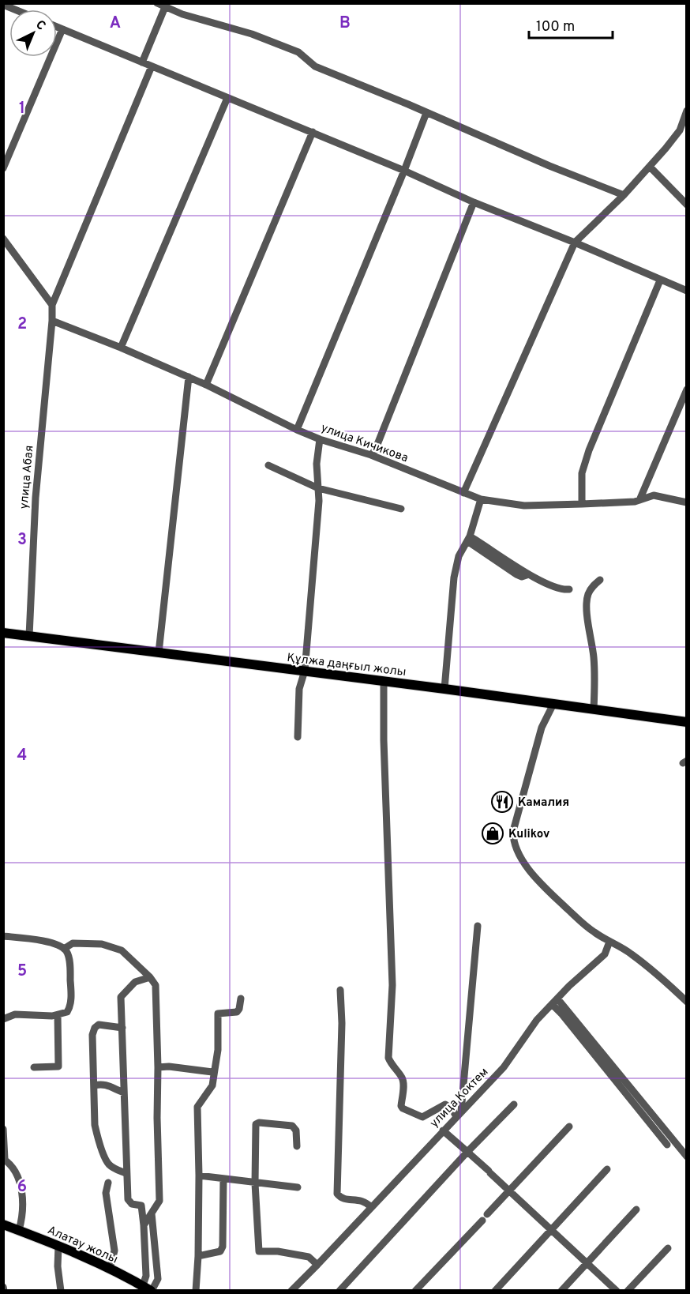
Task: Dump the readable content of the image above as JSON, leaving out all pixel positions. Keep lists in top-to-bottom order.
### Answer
{
  "streets": {
    "main road": ["Құлжа даңғыл жолы", "Алатау жолы"],
    "street": ["улица Кичикова", "улица Абая", "улица Коктем"]
  },
  "crossings": [
    ["улица Кичикова", "улица Абая"],
    ["улица Абая", "Құлжа даңғыл жолы"]
  ],
  "places": {
    "restaurant": ["Камалия"],
    "shop": ["Kulikov"]
  },
  "scale_bar": "100 m",
  "north": "top right",
  "grid": {
    "columns": ["A", "B"],
    "rows": [
      "1",
      "2",
      "3",
      "4",
      "5",
      "6"
    ]
  }
}
